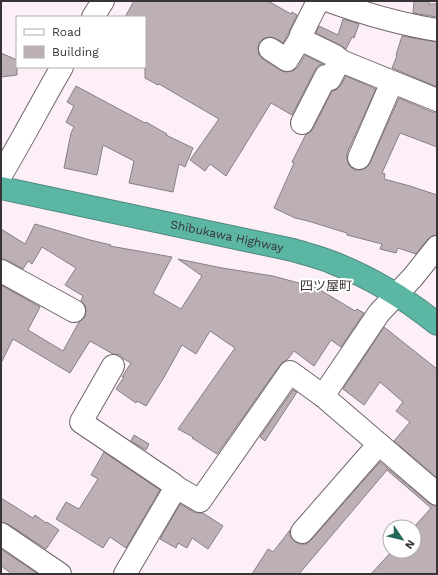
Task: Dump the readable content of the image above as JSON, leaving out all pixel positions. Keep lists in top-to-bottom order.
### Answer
{
  "streets": {
    "highway": ["Shibukawa Highway"]
  },
  "districts": ["四ツ屋町"],
  "legend": ["Road", "Building"],
  "north": "bottom right"
}
